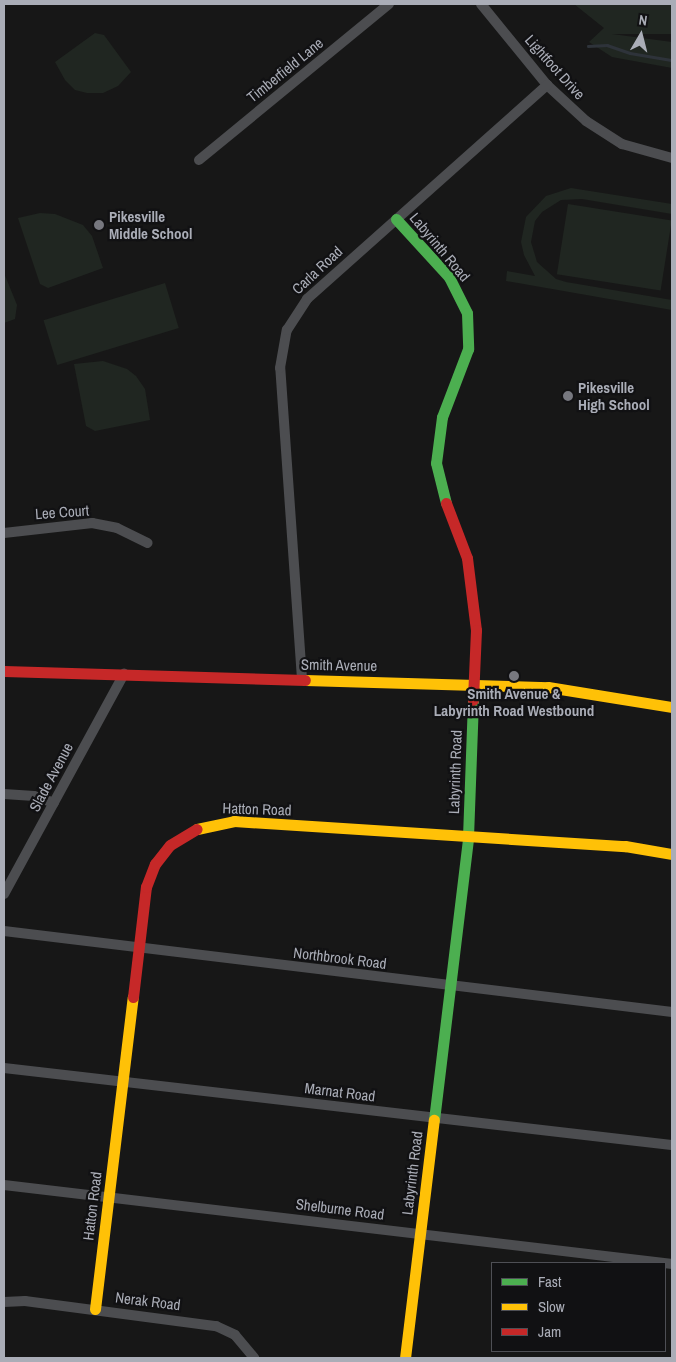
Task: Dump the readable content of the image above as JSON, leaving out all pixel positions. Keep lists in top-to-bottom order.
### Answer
{
  "streets": {
    "street": [
      "Lightfoot Drive",
      "Timberfield Lane",
      "Labyrinth Road",
      "Carla Road",
      "Lee Court",
      "Smith Avenue",
      "Slade Avenue",
      "Hatton Road",
      "Northbrook Road",
      "Marnat Road",
      "Shelburne Road",
      "Nerak Road"
    ]
  },
  "crossings": [
    ["Lightfoot Drive", "Carla Road"],
    ["Labyrinth Road", "Carla Road"],
    ["Labyrinth Road", "Smith Avenue"],
    ["Labyrinth Road", "Hatton Road"],
    ["Labyrinth Road", "Northbrook Road"],
    ["Labyrinth Road", "Marnat Road"],
    ["Labyrinth Road", "Shelburne Road"],
    ["Carla Road", "Smith Avenue"],
    ["Smith Avenue", "Slade Avenue"],
    ["Hatton Road", "Northbrook Road"],
    ["Hatton Road", "Marnat Road"],
    ["Hatton Road", "Shelburne Road"],
    ["Hatton Road", "Nerak Road"]
  ],
  "places": ["Pikesville Middle School", "Pikesville High School", "Smith Avenue & Labyrinth Road Westbound"],
  "legend": ["Fast", "Slow", "Jam"],
  "north": "top"
}
